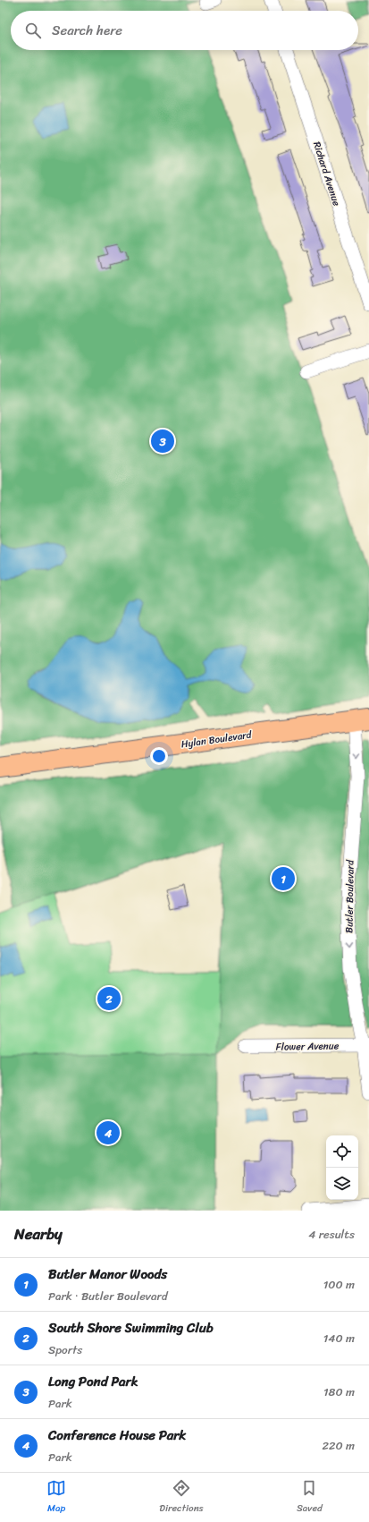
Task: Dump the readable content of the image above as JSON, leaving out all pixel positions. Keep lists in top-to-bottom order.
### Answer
{
  "streets": {
    "main road": ["Hylan Boulevard"],
    "street": ["Richard Avenue", "Butler Boulevard", "Flower Avenue"]
  },
  "crossings": [
    ["Hylan Boulevard", "Butler Boulevard"],
    ["Butler Boulevard", "Flower Avenue"]
  ],
  "one_way": ["Butler Boulevard"],
  "page": {
    "search": "Search here",
    "pins": [
      "3",
      "1",
      "2",
      "4"
    ],
    "heading": ["Nearby", "4 results"],
    "list": [
      {
        "mark": "1",
        "name": "Butler Manor Woods",
        "note": "Park · Butler Boulevard",
        "value": "100 m"
      },
      {
        "mark": "2",
        "name": "South Shore Swimming Club",
        "note": "Sports",
        "value": "140 m"
      },
      {
        "mark": "3",
        "name": "Long Pond Park",
        "note": "Park",
        "value": "180 m"
      },
      {
        "mark": "4",
        "name": "Conference House Park",
        "note": "Park",
        "value": "220 m"
      }
    ],
    "nav": ["Map", "Directions", "Saved"]
  }
}
